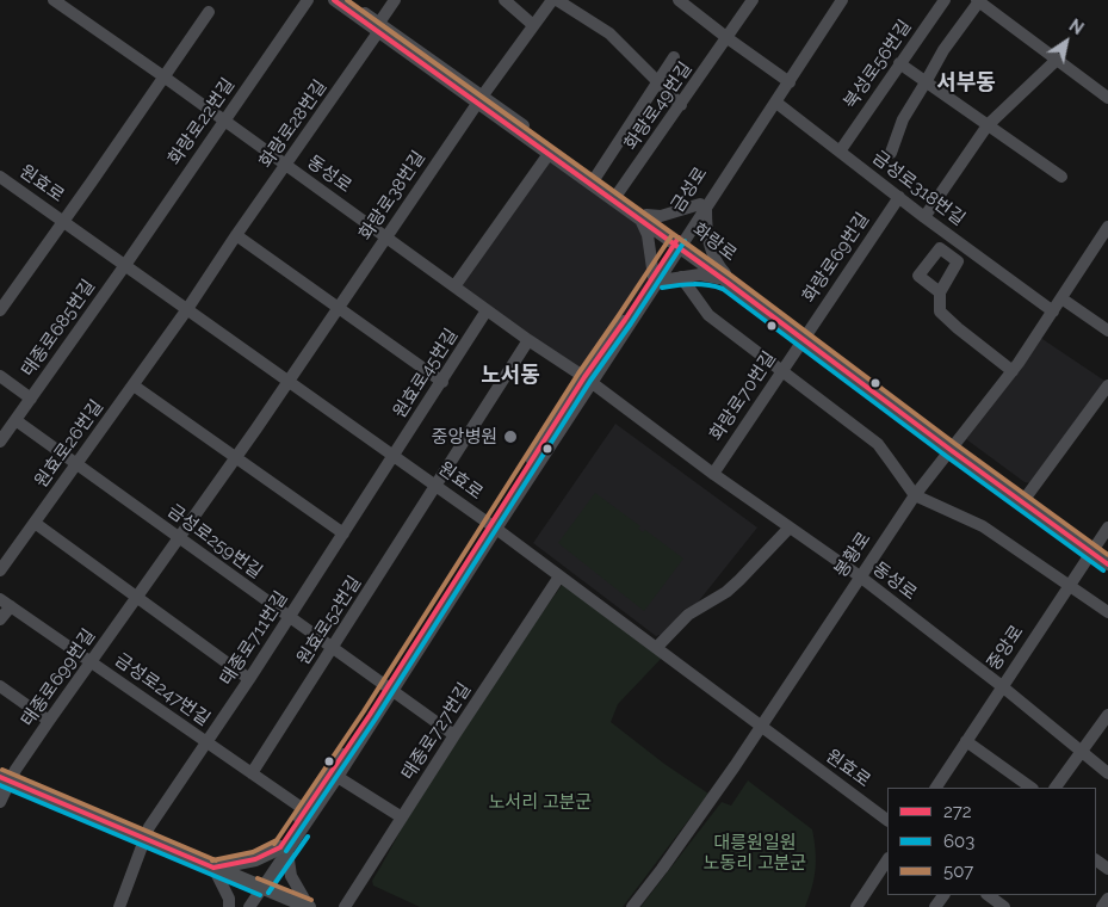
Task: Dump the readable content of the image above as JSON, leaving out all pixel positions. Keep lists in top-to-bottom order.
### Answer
{
  "streets": {
    "street": [
      "북성로56번길",
      "화랑로49번길",
      "화랑로22번길",
      "화랑로28번길",
      "동성로",
      "원효로",
      "금성로318번길",
      "금성로",
      "화랑로38번길",
      "화랑로",
      "화랑로69번길",
      "태종로685번길",
      "원효로45번길",
      "화랑로70번길",
      "원효로26번길",
      "금성로259번길",
      "봉황로",
      "원효로52번길",
      "태종로711번길",
      "중앙로",
      "태종로699번길",
      "금성로247번길",
      "태종로727번길"
    ]
  },
  "crossings": [
    ["북성로56번길", "금성로318번길"],
    ["화랑로49번길", "화랑로"],
    ["화랑로22번길", "동성로"],
    ["화랑로22번길", "원효로"],
    ["화랑로22번길", "태종로685번길"],
    ["화랑로28번길", "동성로"],
    ["화랑로28번길", "원효로"],
    ["화랑로28번길", "화랑로"],
    ["화랑로28번길", "원효로26번길"],
    ["동성로", "금성로"],
    ["동성로", "화랑로38번길"],
    ["동성로", "원효로45번길"],
    ["동성로", "화랑로70번길"],
    ["동성로", "봉황로"],
    ["동성로", "원효로52번길"],
    ["동성로", "중앙로"],
    ["원효로", "금성로"],
    ["원효로", "화랑로38번길"],
    ["원효로", "태종로685번길"],
    ["원효로", "원효로45번길"],
    ["원효로", "원효로26번길"],
    ["원효로", "봉황로"],
    ["원효로", "원효로52번길"],
    ["원효로", "태종로711번길"],
    ["원효로", "태종로699번길"],
    ["원효로", "태종로727번길"],
    ["금성로318번길", "금성로"],
    ["금성로318번길", "화랑로69번길"],
    ["금성로318번길", "봉황로"],
    ["금성로", "화랑로"],
    ["금성로", "금성로259번길"],
    ["금성로", "금성로247번길"],
    ["화랑로38번길", "화랑로"],
    ["화랑로38번길", "태종로699번길"],
    ["화랑로", "화랑로69번길"],
    ["화랑로", "화랑로70번길"],
    ["화랑로", "봉황로"],
    ["화랑로", "중앙로"],
    ["화랑로69번길", "화랑로70번길"],
    ["태종로685번길", "금성로259번길"],
    ["원효로45번길", "태종로711번길"],
    ["원효로26번길", "금성로259번길"],
    ["금성로259번길", "원효로52번길"],
    ["금성로259번길", "태종로711번길"],
    ["금성로259번길", "태종로699번길"],
    ["원효로52번길", "금성로247번길"],
    ["태종로711번길", "금성로247번길"],
    ["태종로699번길", "금성로247번길"]
  ],
  "districts": ["서부동", "노서동"],
  "parks": ["노서리 고분군", "대릉원일원 노동리 고분군"],
  "places": ["중앙병원"],
  "lines": ["transit line 272", "transit line 507", "transit line 603"],
  "legend": ["272", "603", "507"],
  "north": "top right"
}
